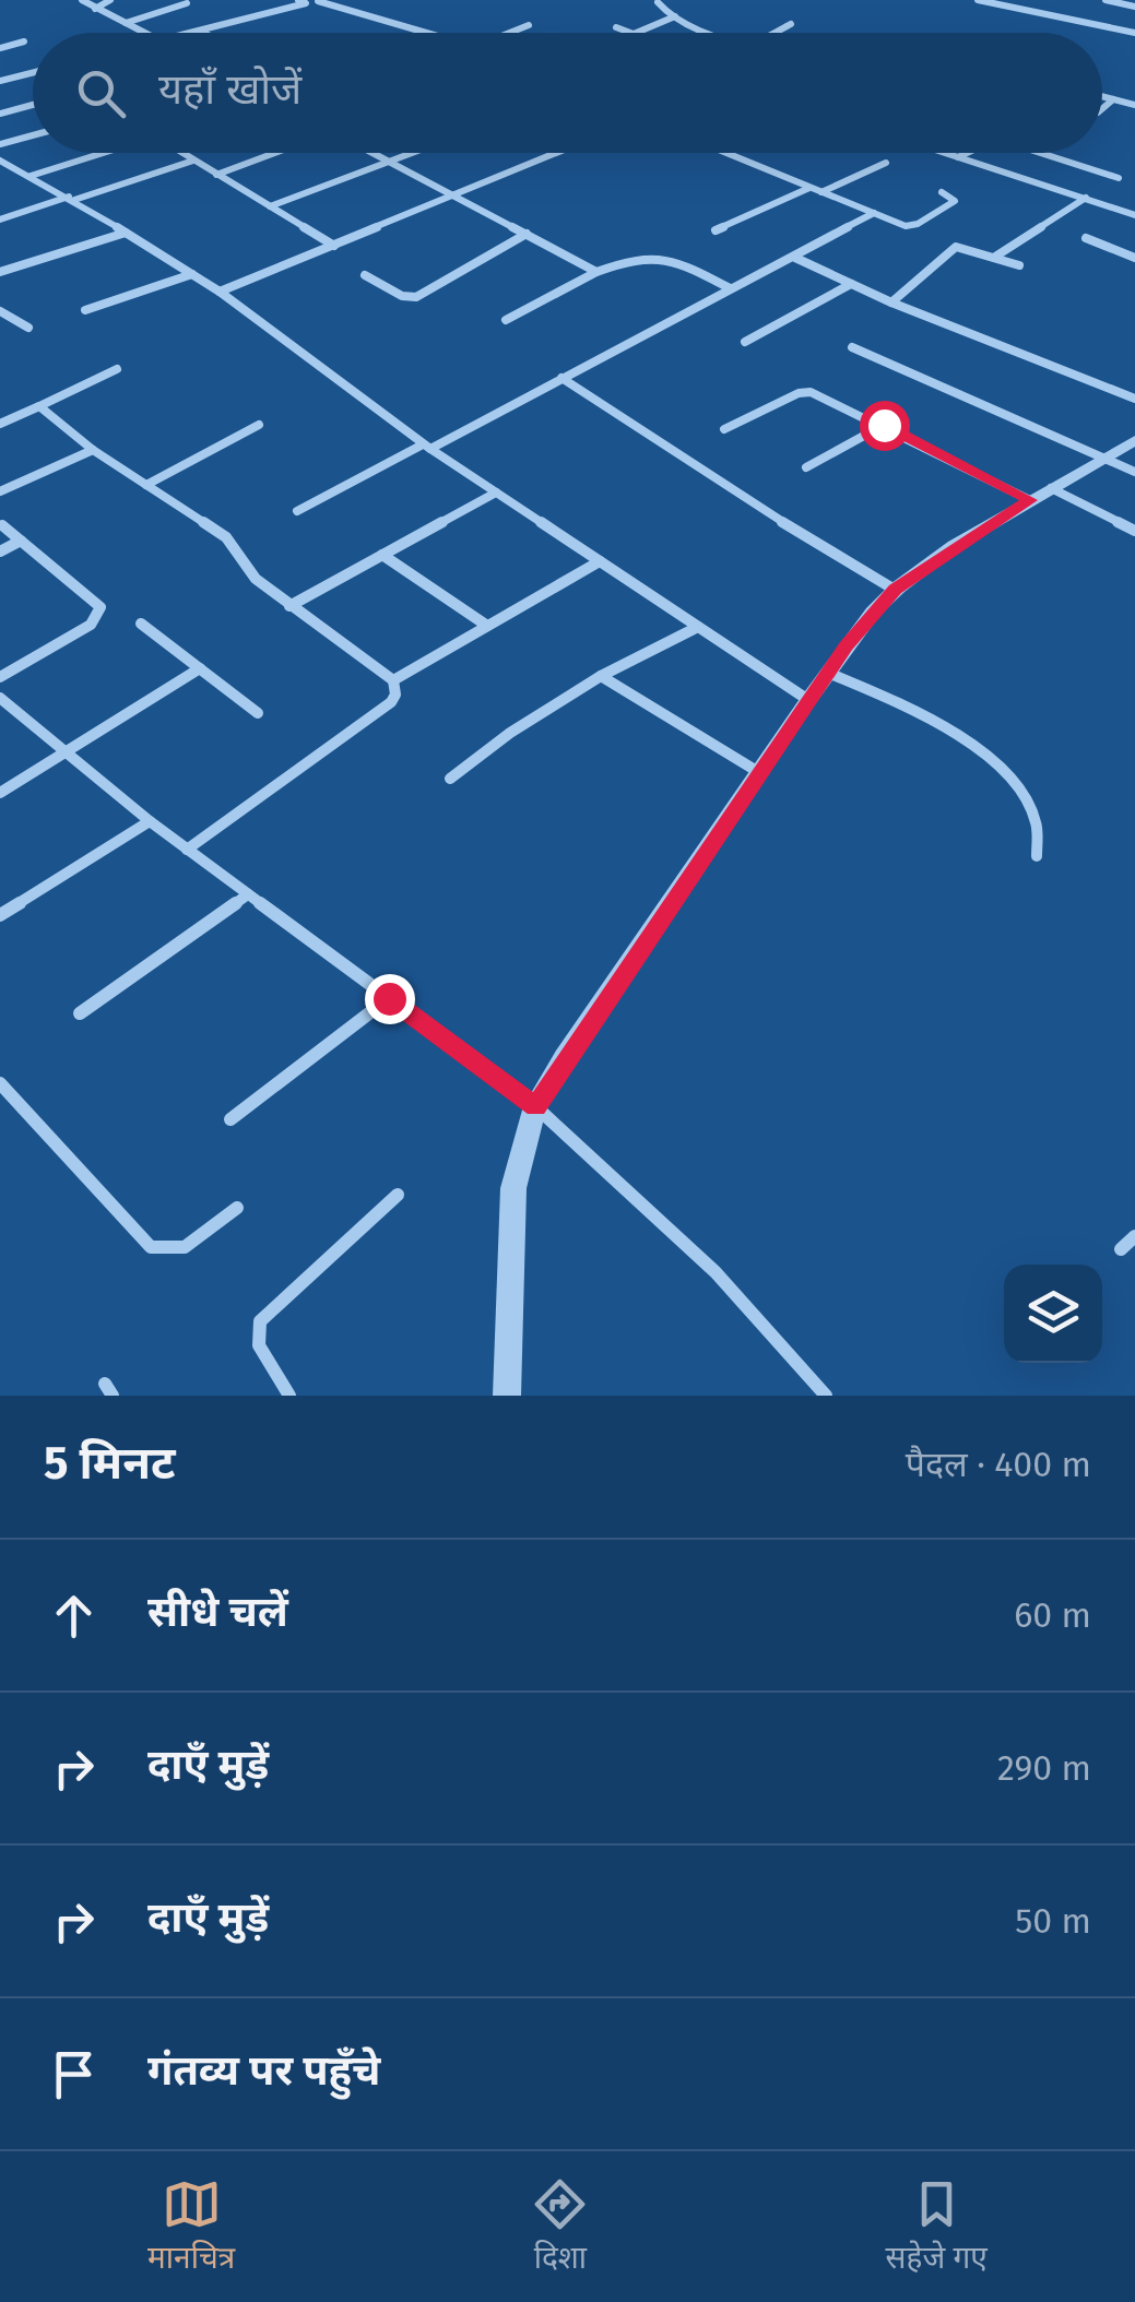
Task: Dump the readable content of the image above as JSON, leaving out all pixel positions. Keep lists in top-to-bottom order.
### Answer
{
  "page": {
    "search": "यहाँ खोजें",
    "heading": ["5 मिनट", "पैदल · 400 m"],
    "list": [
      ["सीधे चलें", "60 m"],
      ["दाएँ मुड़ें", "290 m"],
      ["दाएँ मुड़ें", "50 m"],
      "गंतव्य पर पहुँचे"
    ],
    "nav": ["मानचित्र", "दिशा", "सहेजे गए"]
  }
}
